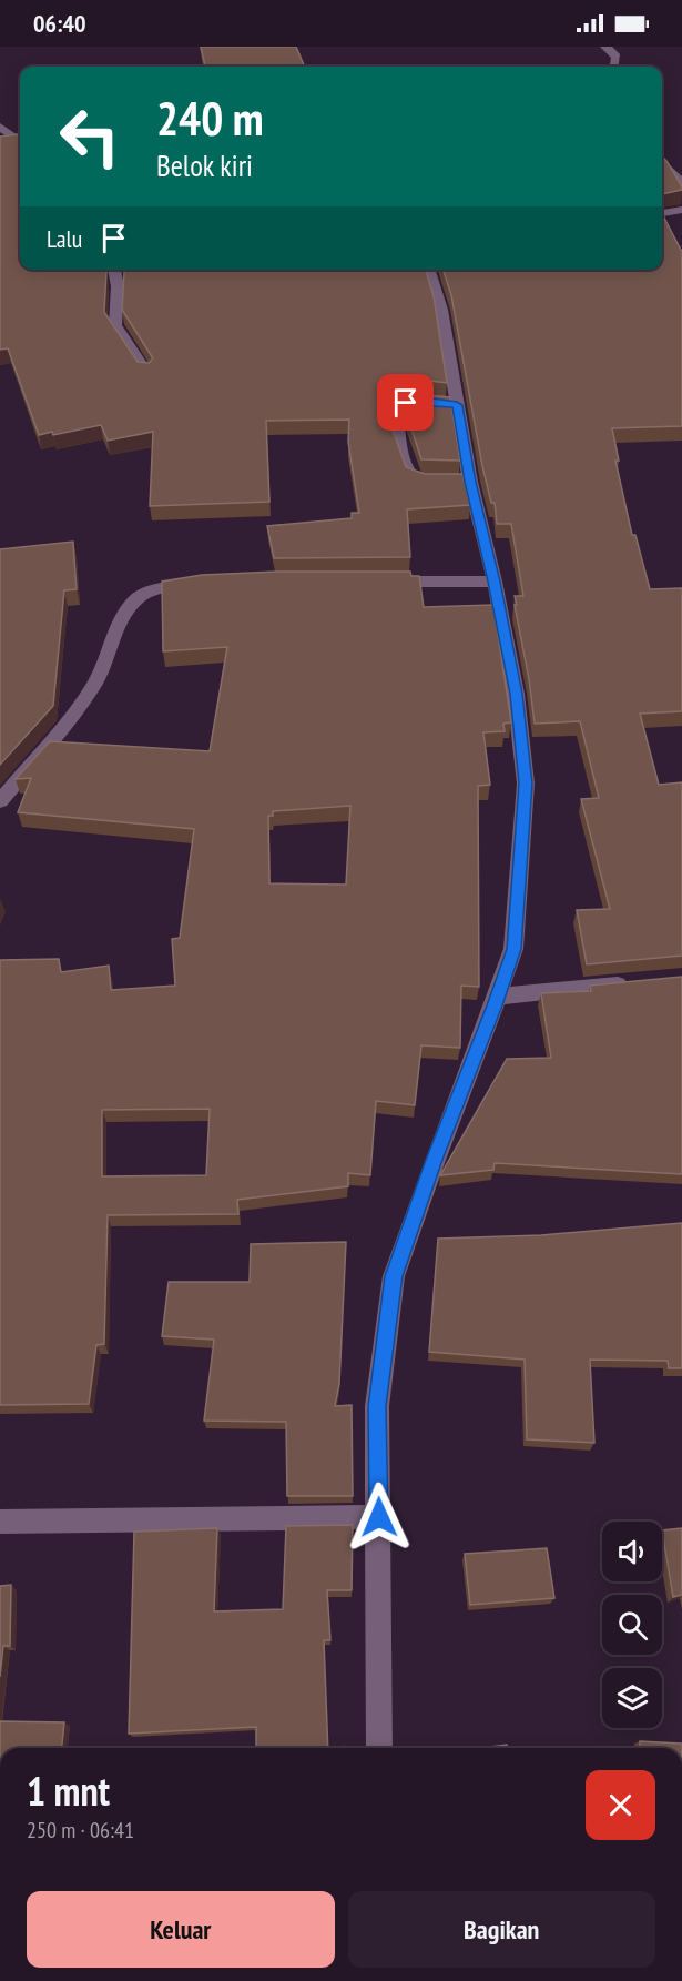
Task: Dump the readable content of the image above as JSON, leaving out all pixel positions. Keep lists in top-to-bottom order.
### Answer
{
  "page": {
    "status": "06:40",
    "turn": ["240 m", "Belok kiri"],
    "then": "Lalu",
    "heading": ["1 mnt", "250 m · 06:41"],
    "buttons": ["Keluar", "Bagikan"]
  }
}
